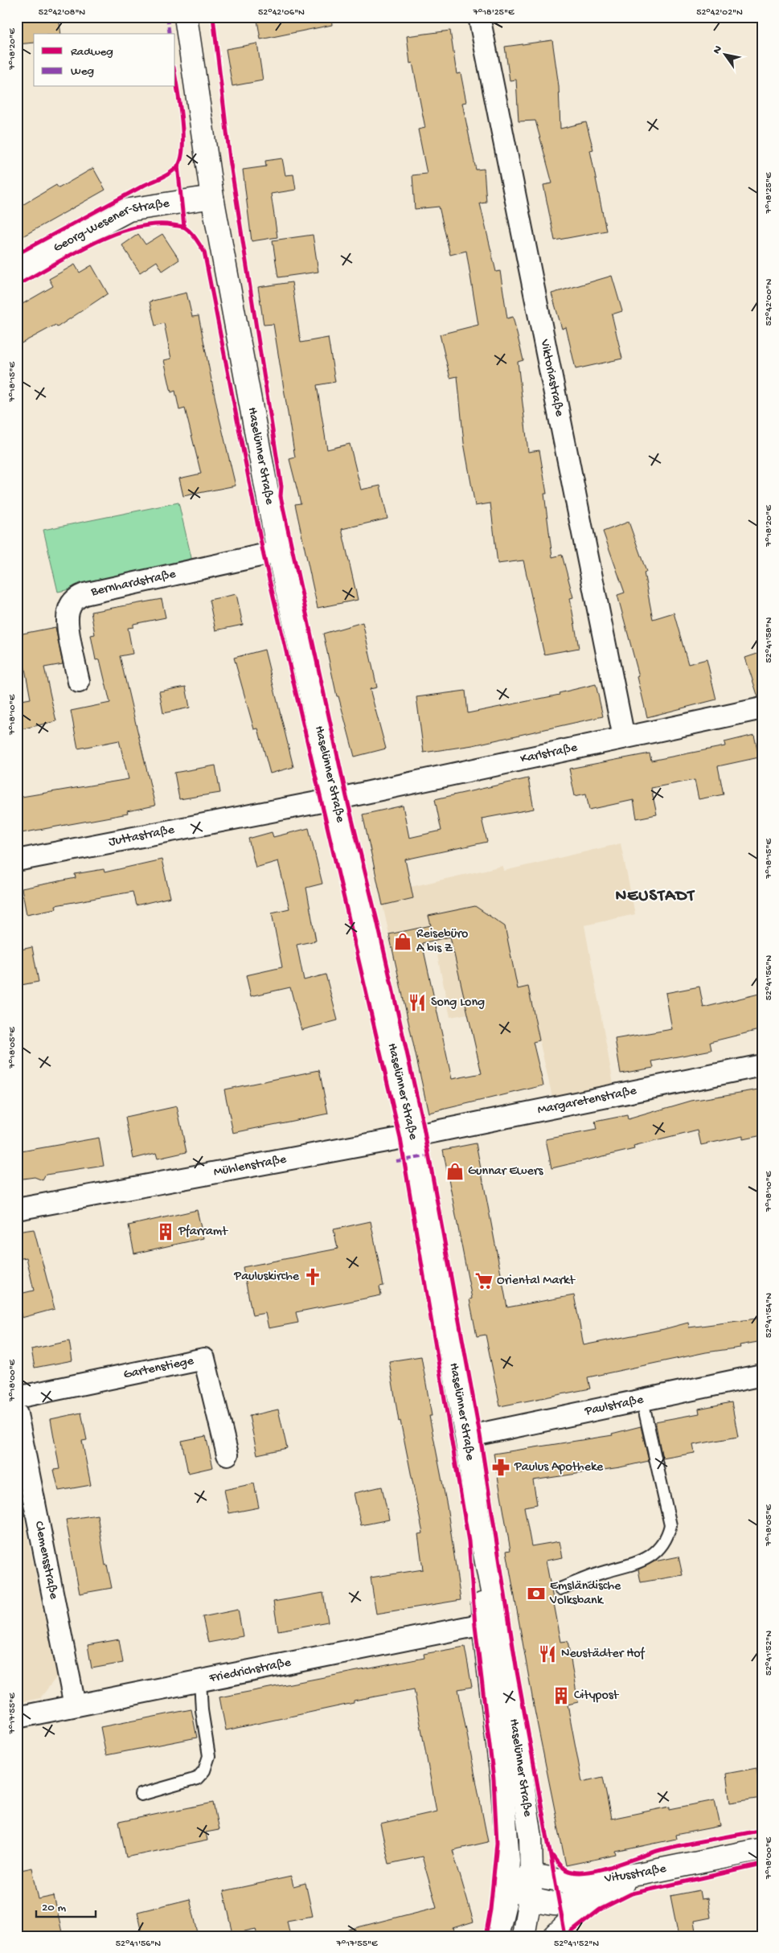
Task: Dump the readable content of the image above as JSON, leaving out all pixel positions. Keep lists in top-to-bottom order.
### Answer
{
  "streets": {
    "street": [
      "Georg-Wesener-Straße",
      "Viktoriastraße",
      "Haselünner Straße",
      "Bernhardstraße",
      "Karlstraße",
      "Juttastraße",
      "Margaretenstraße",
      "Mühlenstraße",
      "Gartenstiege",
      "Paulstraße",
      "Clemensstraße",
      "Friedrichstraße",
      "Vitusstraße"
    ]
  },
  "crossings": [
    ["Georg-Wesener-Straße", "Haselünner Straße"],
    ["Viktoriastraße", "Karlstraße"],
    ["Haselünner Straße", "Bernhardstraße"],
    ["Haselünner Straße", "Karlstraße"],
    ["Haselünner Straße", "Juttastraße"],
    ["Haselünner Straße", "Margaretenstraße"],
    ["Haselünner Straße", "Mühlenstraße"],
    ["Haselünner Straße", "Paulstraße"],
    ["Haselünner Straße", "Friedrichstraße"],
    ["Haselünner Straße", "Vitusstraße"],
    ["Karlstraße", "Juttastraße"],
    ["Margaretenstraße", "Mühlenstraße"],
    ["Clemensstraße", "Friedrichstraße"]
  ],
  "districts": ["NEUSTADT"],
  "places": {
    "shop": ["Reisebüro A bis Z", "Gunnar Ewers"],
    "restaurant": ["Song Long", "Neustädter Hof"],
    "building": ["Pfarramt", "Citypost"],
    "church": ["Pauluskirche"],
    "supermarket": ["Oriental Markt"],
    "pharmacy": ["Paulus Apotheke"],
    "bank": ["Emsländische Volksbank"]
  },
  "legend": ["Radweg", "Weg"],
  "scale_bar": "20 m",
  "north": "top left",
  "coordinates": [
    "52°42'08\"N",
    "52°42'06\"N",
    "7°18'25\"E",
    "52°42'02\"N",
    "7°18'20\"E",
    "52°42'00\"N",
    "7°18'15\"E",
    "52°41'58\"N",
    "7°18'10\"E",
    "52°41'56\"N",
    "7°18'05\"E",
    "52°41'54\"N",
    "7°18'00\"E",
    "52°41'52\"N",
    "7°17'55\"E"
  ]
}
